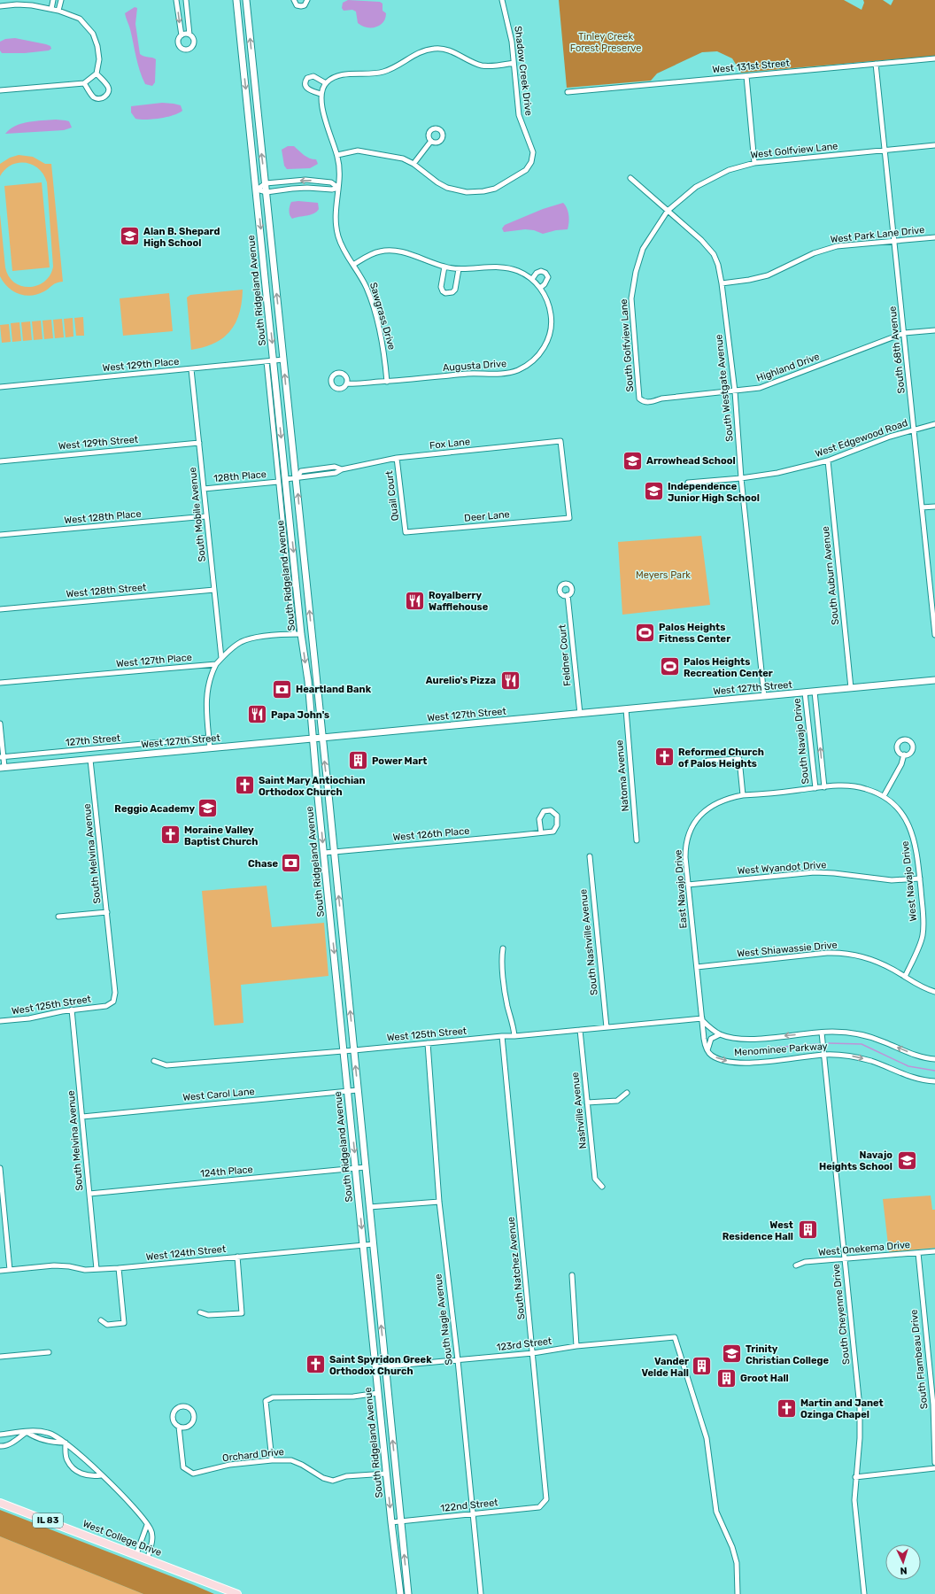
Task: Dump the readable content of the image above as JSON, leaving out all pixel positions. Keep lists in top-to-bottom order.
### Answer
{
  "streets": {
    "main road": [
      "South Ridgeland Avenue",
      "West 127th Street",
      "IL 83",
      "West College Drive"
    ],
    "street": [
      "West 131st Street",
      "Shadow Creek Drive",
      "West Golfview Lane",
      "West Park Lane Drive",
      "Sawgrass Drive",
      "South Golfview Lane",
      "South 68th Avenue",
      "West 129th Place",
      "Augusta Drive",
      "Highland Drive",
      "South Westgate Avenue",
      "West Edgewood Road",
      "West 129th Street",
      "Fox Lane",
      "128th Place",
      "Quail Court",
      "South Mobile Avenue",
      "Deer Lane",
      "West 128th Place",
      "South Auburn Avenue",
      "West 128th Street",
      "Feldner Court",
      "West 127th Place",
      "127th Street",
      "South Navajo Drive",
      "Natoma Avenue",
      "West 126th Place",
      "South Melvina Avenue",
      "West Wyandot Drive",
      "West Navajo Drive",
      "East Navajo Drive",
      "South Nashville Avenue",
      "West Shiawassie Drive",
      "West 125th Street",
      "Menominee Parkway",
      "West Carol Lane",
      "Nashville Avenue",
      "124th Place",
      "West Onekema Drive",
      "West 124th Street",
      "South Natchez Avenue",
      "South Cheyenne Drive",
      "South Nagle Avenue",
      "123rd Street",
      "South Flambeau Drive",
      "Orchard Drive",
      "122nd Street"
    ]
  },
  "crossings": [
    ["West 131st Street", "South 68th Avenue"],
    ["Shadow Creek Drive", "Sawgrass Drive"],
    ["West Golfview Lane", "South Golfview Lane"],
    ["West Golfview Lane", "South 68th Avenue"],
    ["West Golfview Lane", "South Westgate Avenue"],
    ["West Park Lane Drive", "South 68th Avenue"],
    ["West Park Lane Drive", "South Westgate Avenue"],
    ["South Ridgeland Avenue", "West 129th Place"],
    ["South Ridgeland Avenue", "Fox Lane"],
    ["South Ridgeland Avenue", "West 127th Street"],
    ["South Ridgeland Avenue", "West 126th Place"],
    ["South Ridgeland Avenue", "West 125th Street"],
    ["South Ridgeland Avenue", "West Carol Lane"],
    ["South Ridgeland Avenue", "124th Place"],
    ["South Ridgeland Avenue", "West 124th Street"],
    ["South Ridgeland Avenue", "123rd Street"],
    ["South Ridgeland Avenue", "Orchard Drive"],
    ["South Ridgeland Avenue", "122nd Street"],
    ["Sawgrass Drive", "Augusta Drive"],
    ["South Golfview Lane", "Highland Drive"],
    ["South Golfview Lane", "South Westgate Avenue"],
    ["South 68th Avenue", "Highland Drive"],
    ["South 68th Avenue", "West Edgewood Road"],
    ["West 129th Place", "South Mobile Avenue"],
    ["Highland Drive", "South Westgate Avenue"],
    ["South Westgate Avenue", "West Edgewood Road"],
    ["South Westgate Avenue", "West 127th Street"],
    ["West Edgewood Road", "South Auburn Avenue"],
    ["West 129th Street", "South Mobile Avenue"],
    ["Fox Lane", "Quail Court"],
    ["Fox Lane", "Deer Lane"],
    ["128th Place", "South Mobile Avenue"],
    ["Quail Court", "Deer Lane"],
    ["South Mobile Avenue", "West 128th Place"],
    ["South Mobile Avenue", "West 128th Street"],
    ["South Auburn Avenue", "West 127th Street"],
    ["Feldner Court", "West 127th Street"],
    ["West 127th Street", "South Navajo Drive"],
    ["West 127th Street", "Natoma Avenue"],
    ["West 127th Street", "South Melvina Avenue"],
    ["South Navajo Drive", "West Navajo Drive"],
    ["South Navajo Drive", "East Navajo Drive"],
    ["South Melvina Avenue", "West 125th Street"],
    ["South Melvina Avenue", "West Carol Lane"],
    ["South Melvina Avenue", "124th Place"],
    ["South Melvina Avenue", "West 124th Street"],
    ["West Wyandot Drive", "West Navajo Drive"],
    ["West Wyandot Drive", "East Navajo Drive"],
    ["West Navajo Drive", "East Navajo Drive"],
    ["West Navajo Drive", "West Shiawassie Drive"],
    ["East Navajo Drive", "West Shiawassie Drive"],
    ["East Navajo Drive", "West 125th Street"],
    ["East Navajo Drive", "Menominee Parkway"],
    ["South Nashville Avenue", "West 125th Street"],
    ["West 125th Street", "Menominee Parkway"],
    ["West 125th Street", "Nashville Avenue"],
    ["West 125th Street", "South Natchez Avenue"],
    ["West 125th Street", "South Nagle Avenue"],
    ["Menominee Parkway", "South Cheyenne Drive"],
    ["West Onekema Drive", "South Cheyenne Drive"],
    ["West Onekema Drive", "South Flambeau Drive"],
    ["South Natchez Avenue", "123rd Street"],
    ["South Natchez Avenue", "122nd Street"],
    ["South Nagle Avenue", "123rd Street"],
    ["South Nagle Avenue", "122nd Street"]
  ],
  "parks": ["Tinley Creek Forest Preserve", "Meyers Park"],
  "places": {
    "school or university": [
      "Alan B. Shepard High School",
      "Arrowhead School",
      "Independence Junior High School",
      "Reggio Academy",
      "Navajo Heights School",
      "Trinity Christian College"
    ],
    "restaurant": ["Royalberry Wafflehouse", "Aurelio's Pizza", "Papa John's"],
    "sports": ["Palos Heights Fitness Center", "Palos Heights Recreation Center"],
    "bank": ["Heartland Bank", "Chase"],
    "church": [
      "Reformed Church of Palos Heights",
      "Saint Mary Antiochian Orthodox Church",
      "Moraine Valley Baptist Church",
      "Saint Spyridon Greek Orthodox Church",
      "Martin and Janet Ozinga Chapel"
    ],
    "building": [
      "Power Mart",
      "West Residence Hall",
      "Vander Velde Hall",
      "Groot Hall"
    ]
  },
  "north": "bottom"
}
